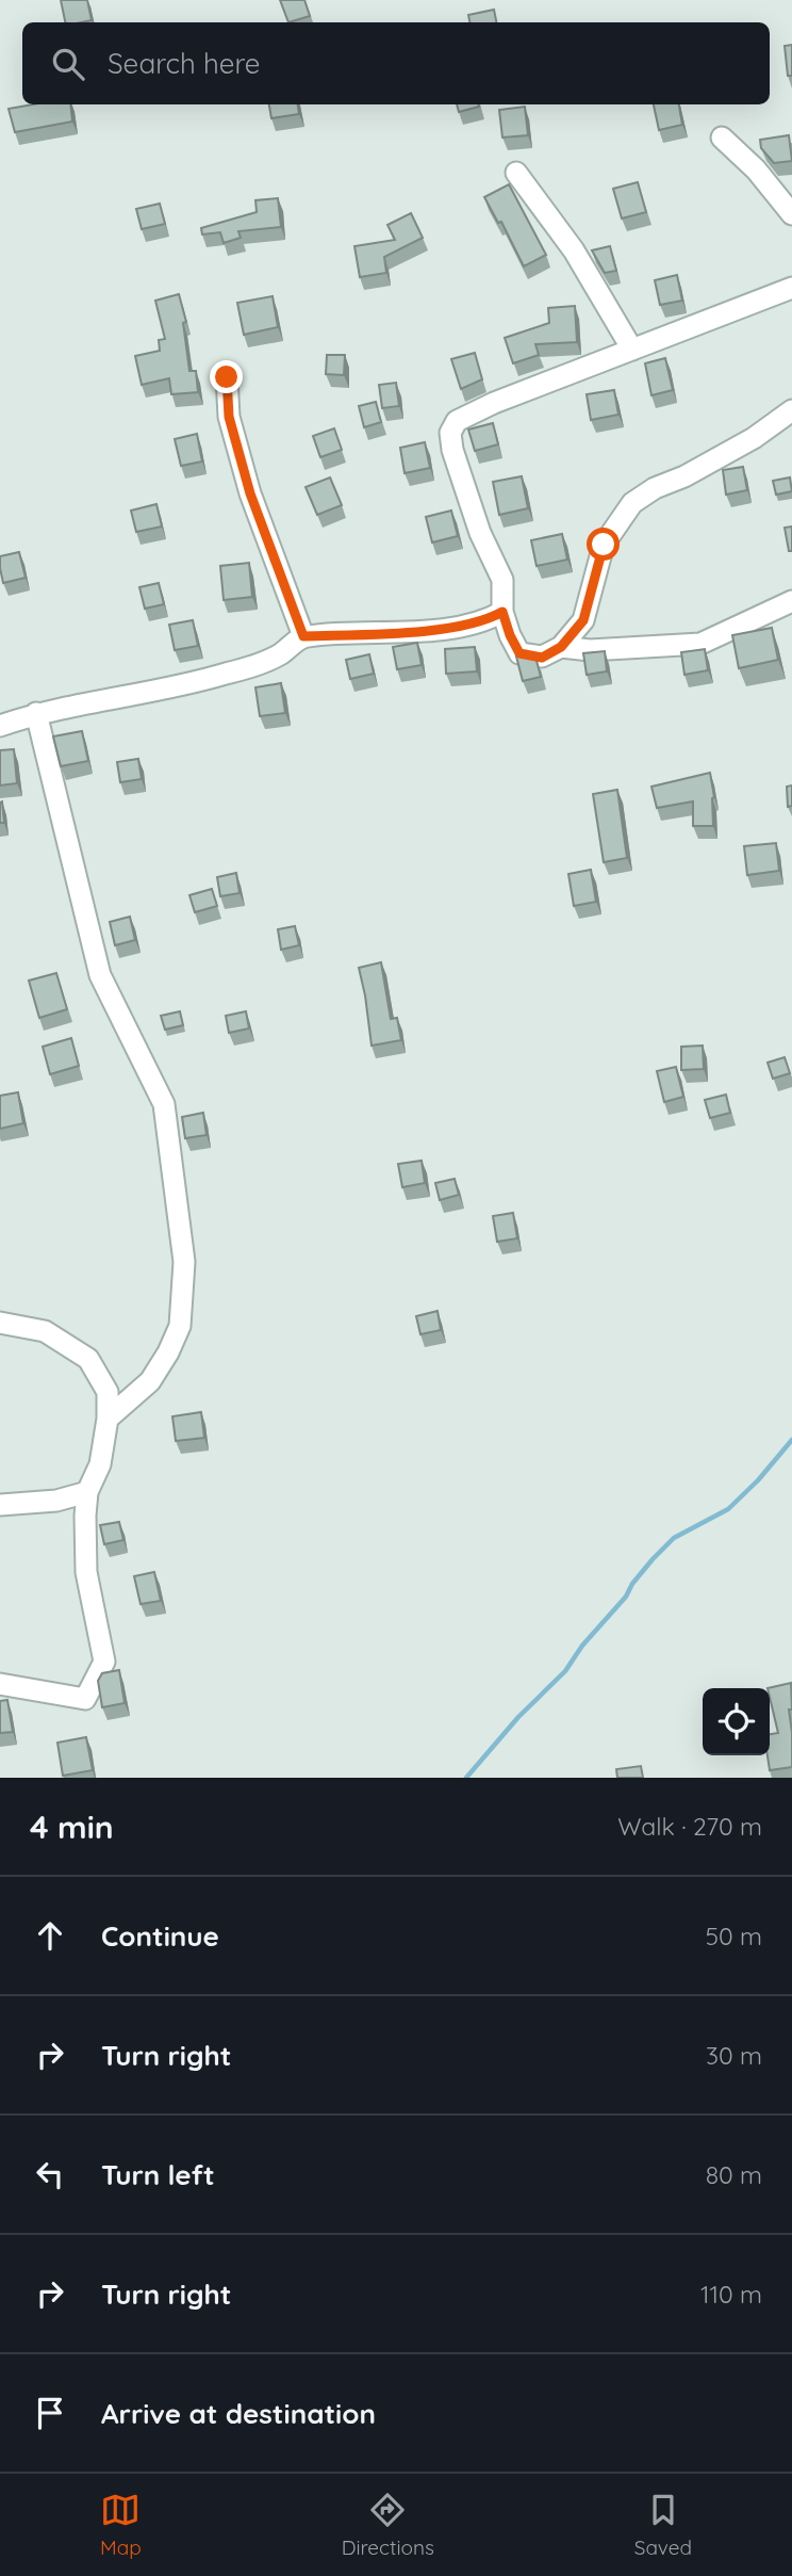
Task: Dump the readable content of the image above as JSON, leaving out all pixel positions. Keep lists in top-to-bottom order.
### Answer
{
  "page": {
    "search": "Search here",
    "heading": ["4 min", "Walk · 270 m"],
    "list": [
      ["Continue", "50 m"],
      ["Turn right", "30 m"],
      ["Turn left", "80 m"],
      ["Turn right", "110 m"],
      "Arrive at destination"
    ],
    "nav": ["Map", "Directions", "Saved"]
  }
}
